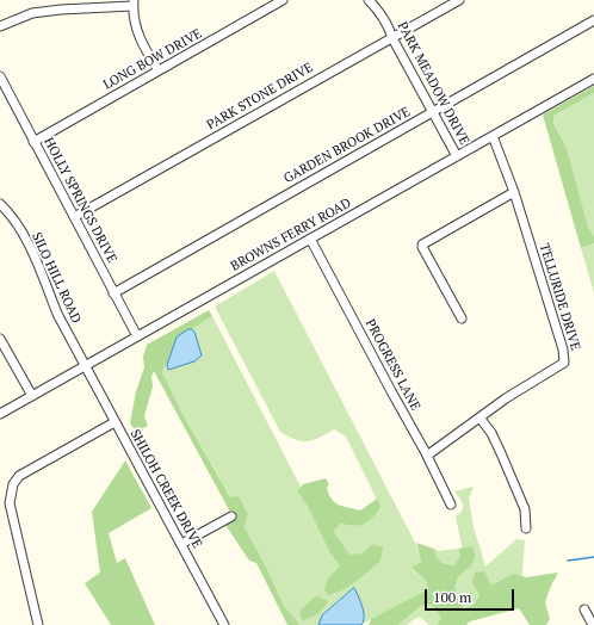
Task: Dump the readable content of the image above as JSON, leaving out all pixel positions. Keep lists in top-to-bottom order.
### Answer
{
  "streets": {
    "street": [
      "LONG BOW DRIVE",
      "PARK MEADOW DRIVE",
      "PARK STONE DRIVE",
      "GARDEN BROOK DRIVE",
      "HOLLY SPRINGS DRIVE",
      "BROWNS FERRY ROAD",
      "SILO HILL ROAD",
      "TELLURIDE DRIVE",
      "PROGRESS LANE",
      "SHILOH CREEK DRIVE"
    ]
  },
  "crossings": [
    ["LONG BOW DRIVE", "HOLLY SPRINGS DRIVE"],
    ["PARK MEADOW DRIVE", "PARK STONE DRIVE"],
    ["PARK MEADOW DRIVE", "GARDEN BROOK DRIVE"],
    ["PARK MEADOW DRIVE", "BROWNS FERRY ROAD"],
    ["PARK STONE DRIVE", "HOLLY SPRINGS DRIVE"],
    ["GARDEN BROOK DRIVE", "HOLLY SPRINGS DRIVE"],
    ["HOLLY SPRINGS DRIVE", "BROWNS FERRY ROAD"],
    ["BROWNS FERRY ROAD", "SILO HILL ROAD"],
    ["BROWNS FERRY ROAD", "TELLURIDE DRIVE"],
    ["BROWNS FERRY ROAD", "PROGRESS LANE"],
    ["BROWNS FERRY ROAD", "SHILOH CREEK DRIVE"],
    ["SILO HILL ROAD", "SHILOH CREEK DRIVE"],
    ["TELLURIDE DRIVE", "PROGRESS LANE"]
  ],
  "scale_bar": "100 m"
}
